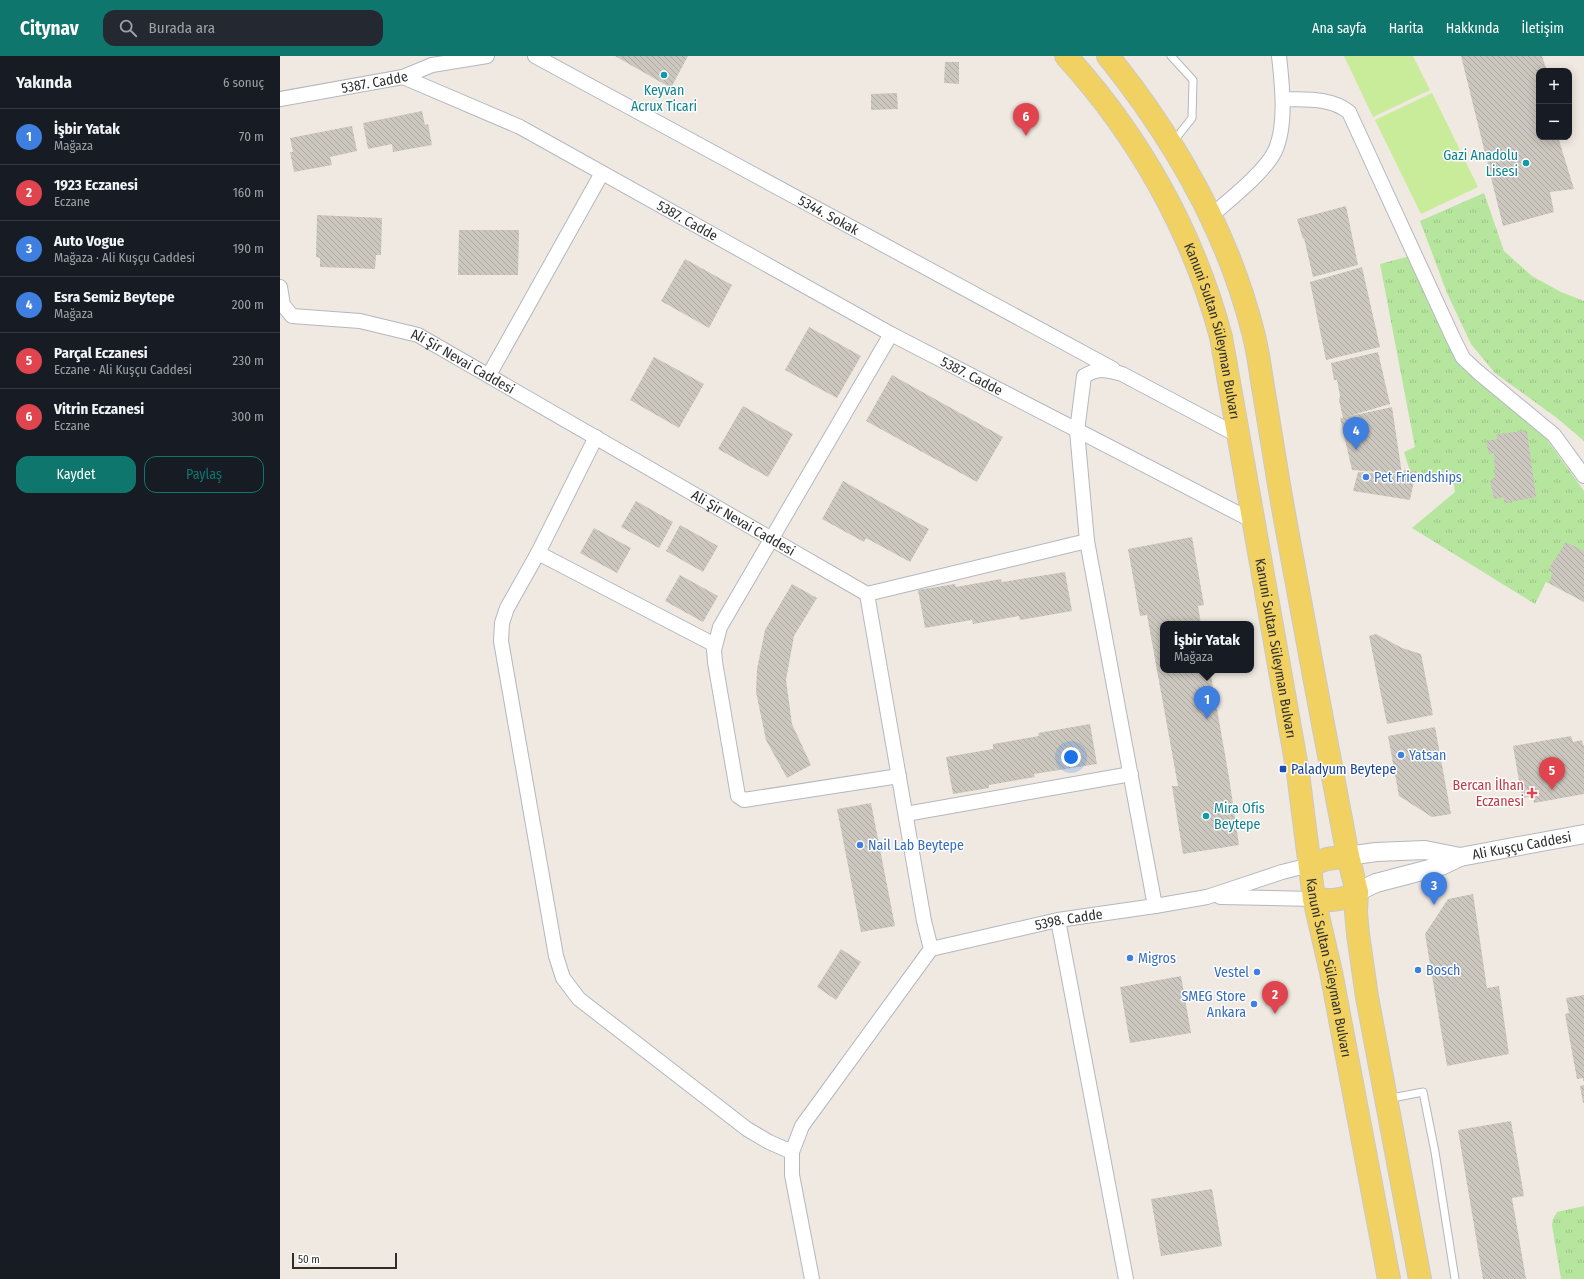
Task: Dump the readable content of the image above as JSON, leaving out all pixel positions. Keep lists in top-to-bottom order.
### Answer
{
  "streets": {
    "main road": ["Kanuni Sultan Süleyman Bulvarı"],
    "street": [
      "5387. Cadde",
      "5344. Sokak",
      "Ali Şir Nevai Caddesi",
      "Ali Kuşçu Caddesi",
      "5398. Cadde"
    ]
  },
  "crossings": [
    ["5387. Cadde", "Kanuni Sultan Süleyman Bulvarı"],
    ["5344. Sokak", "Kanuni Sultan Süleyman Bulvarı"],
    ["Kanuni Sultan Süleyman Bulvarı", "5398. Cadde"]
  ],
  "places": {
    "other": [
      "Keyvan Acrux Ticari",
      "Gazi Anadolu Lisesi",
      "Pet Friendships",
      "Yatsan",
      "Mira Ofis Beytepe",
      "Nail Lab Beytepe",
      "Migros",
      "Bosch",
      "Vestel",
      "SMEG Store Ankara"
    ],
    "transit": ["Paladyum Beytepe"],
    "health": ["Bercan İlhan Eczanesi"]
  },
  "scale_bar": "50 m",
  "page": {
    "header": "Citynav",
    "search": "Burada ara",
    "nav": [
      "Ana sayfa",
      "Harita",
      "Hakkında",
      "İletişim"
    ],
    "heading": ["Yakında", "6 sonuç"],
    "map_buttons": ["+", "−"],
    "pins": [
      "6",
      "4",
      "1",
      "5",
      "3",
      "2"
    ],
    "list": [
      {
        "mark": "1",
        "name": "İşbir Yatak",
        "note": "Mağaza",
        "value": "70 m"
      },
      {
        "mark": "2",
        "name": "1923 Eczanesi",
        "note": "Eczane",
        "value": "160 m"
      },
      {
        "mark": "3",
        "name": "Auto Vogue",
        "note": "Mağaza · Ali Kuşçu Caddesi",
        "value": "190 m"
      },
      {
        "mark": "4",
        "name": "Esra Semiz Beytepe",
        "note": "Mağaza",
        "value": "200 m"
      },
      {
        "mark": "5",
        "name": "Parçal Eczanesi",
        "note": "Eczane · Ali Kuşçu Caddesi",
        "value": "230 m"
      },
      {
        "mark": "6",
        "name": "Vitrin Eczanesi",
        "note": "Eczane",
        "value": "300 m"
      }
    ],
    "buttons": ["Kaydet", "Paylaş"],
    "popup": ["İşbir Yatak", "Mağaza"],
    "scale": "50 m"
  }
}
